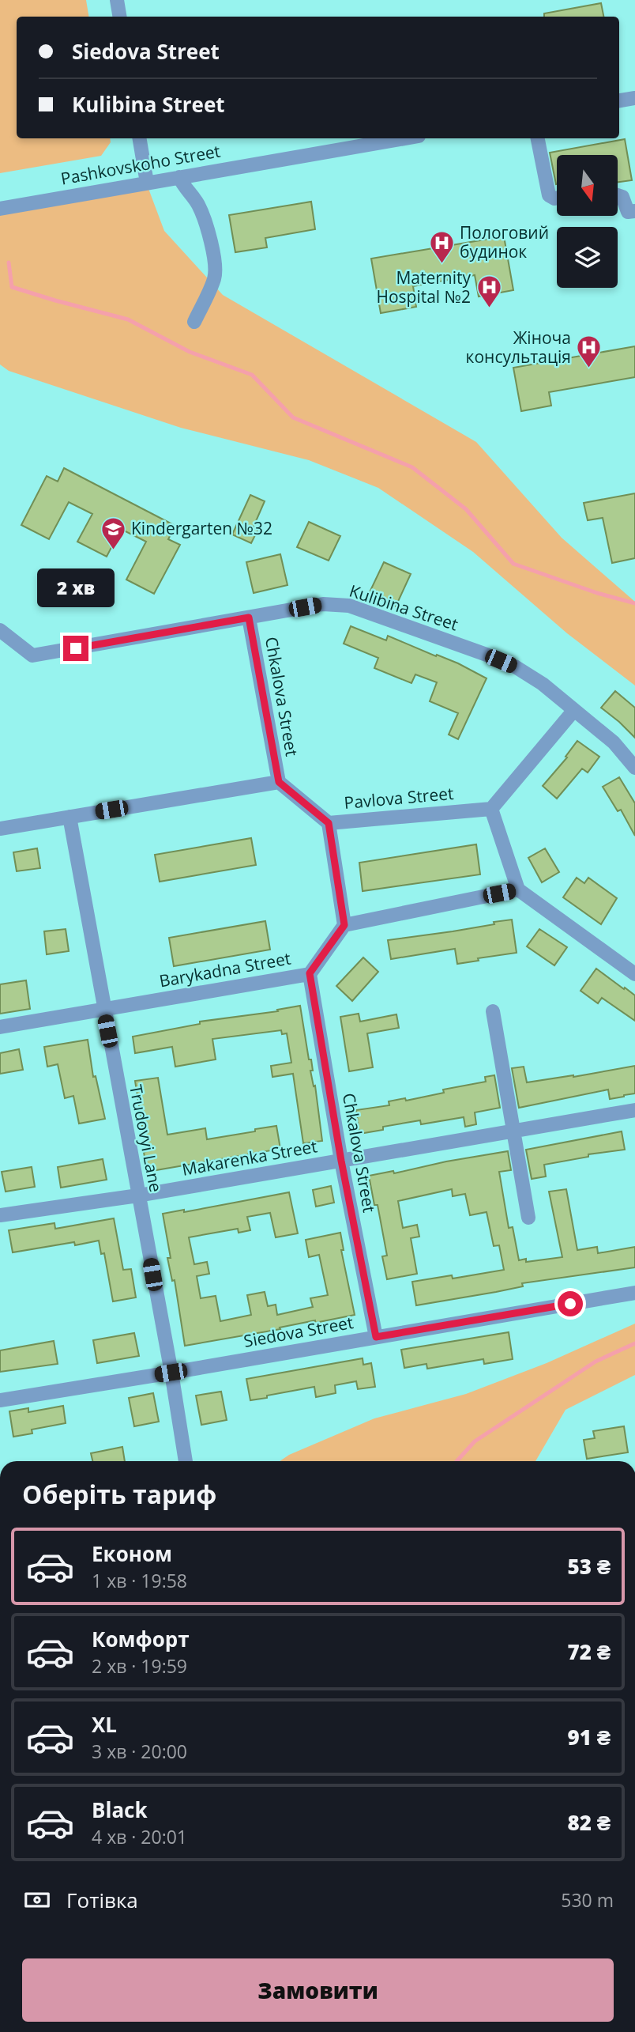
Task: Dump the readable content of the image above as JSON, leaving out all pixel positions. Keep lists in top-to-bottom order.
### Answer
{
  "streets": {
    "street": [
      "Pashkovskoho Street",
      "Kulibina Street",
      "Chkalova Street",
      "Pavlova Street",
      "Barykadna Street",
      "Trudovyi Lane",
      "Makarenka Street",
      "Siedova Street"
    ]
  },
  "crossings": [
    ["Kulibina Street", "Chkalova Street"],
    ["Chkalova Street", "Pavlova Street"],
    ["Chkalova Street", "Barykadna Street"],
    ["Chkalova Street", "Makarenka Street"],
    ["Chkalova Street", "Siedova Street"],
    ["Barykadna Street", "Trudovyi Lane"],
    ["Trudovyi Lane", "Makarenka Street"],
    ["Trudovyi Lane", "Siedova Street"]
  ],
  "places": {
    "hospital": ["Пологовий будинок", "Maternity Hospital №2", "Жіноча консультація"],
    "school or university": ["Kindergarten №32"]
  },
  "north": "bottom",
  "page": {
    "banner": ["Siedova Street", "Kulibina Street"],
    "bubble": "2 хв",
    "heading": "Оберіть тариф",
    "list": [
      {
        "name": "Економ",
        "note": "1 хв · 19:58",
        "value": "53 ₴"
      },
      {
        "name": "Комфорт",
        "note": "2 хв · 19:59",
        "value": "72 ₴"
      },
      {
        "name": "XL",
        "note": "3 хв · 20:00",
        "value": "91 ₴"
      },
      {
        "name": "Black",
        "note": "4 хв · 20:01",
        "value": "82 ₴"
      }
    ],
    "pay": ["Готівка", "530 m"],
    "buttons": "Замовити"
  }
}
